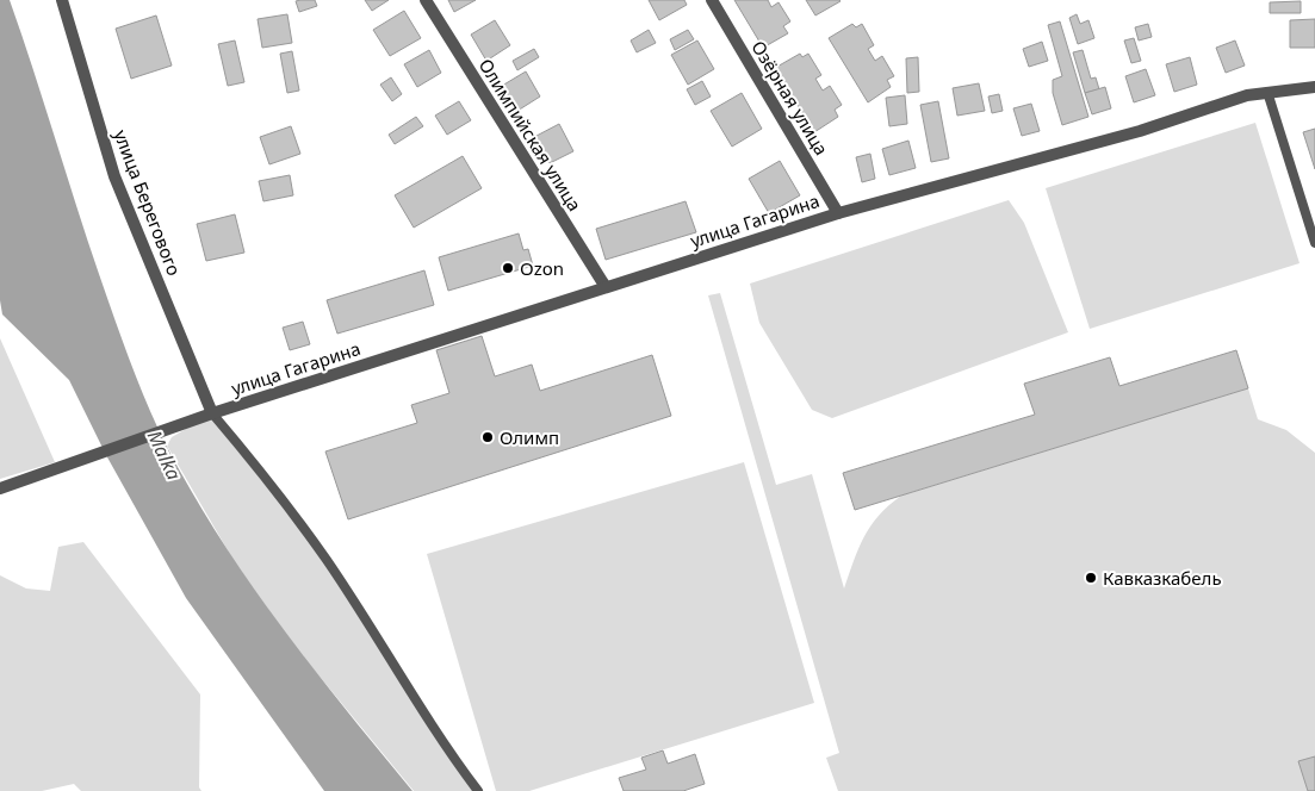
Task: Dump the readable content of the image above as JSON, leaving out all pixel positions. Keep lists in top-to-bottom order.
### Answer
{
  "streets": {
    "street": [
      "Озёрная улица",
      "Олимпийская улица",
      "улица Берегового",
      "улица Гагарина"
    ]
  },
  "crossings": [
    ["Озёрная улица", "улица Гагарина"],
    ["Олимпийская улица", "улица Гагарина"],
    ["улица Берегового", "улица Гагарина"]
  ],
  "water": ["Malka"],
  "places": ["Ozon", "Олимп", "Кавказкабель"]
}
